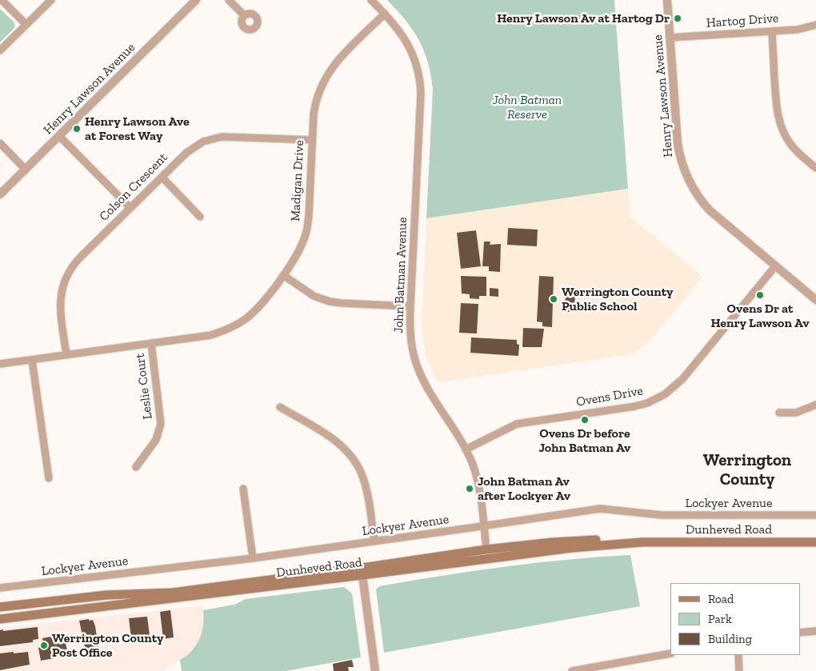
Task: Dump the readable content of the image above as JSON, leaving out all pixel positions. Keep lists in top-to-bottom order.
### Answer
{
  "streets": {
    "main road": ["Dunheved Road"],
    "street": [
      "Hartog Drive",
      "Henry Lawson Avenue",
      "Madigan Drive",
      "Colson Crescent",
      "John Batman Avenue",
      "Leslie Court",
      "Ovens Drive",
      "Lockyer Avenue"
    ]
  },
  "crossings": [
    ["Hartog Drive", "Henry Lawson Avenue"],
    ["Henry Lawson Avenue", "Ovens Drive"],
    ["Madigan Drive", "Colson Crescent"],
    ["Madigan Drive", "John Batman Avenue"],
    ["Madigan Drive", "Leslie Court"],
    ["John Batman Avenue", "Ovens Drive"],
    ["John Batman Avenue", "Lockyer Avenue"],
    ["John Batman Avenue", "Dunheved Road"]
  ],
  "districts": ["Werrington County"],
  "parks": ["John Batman Reserve"],
  "places": [
    "Henry Lawson Av at Hartog Dr",
    "Henry Lawson Ave at Forest Way",
    "Ovens Dr at Henry Lawson Av",
    "Werrington County Public School",
    "Ovens Dr before John Batman Av",
    "John Batman Av after Lockyer Av",
    "Werrington County Post Office"
  ],
  "legend": ["Road", "Park", "Building"]
}
